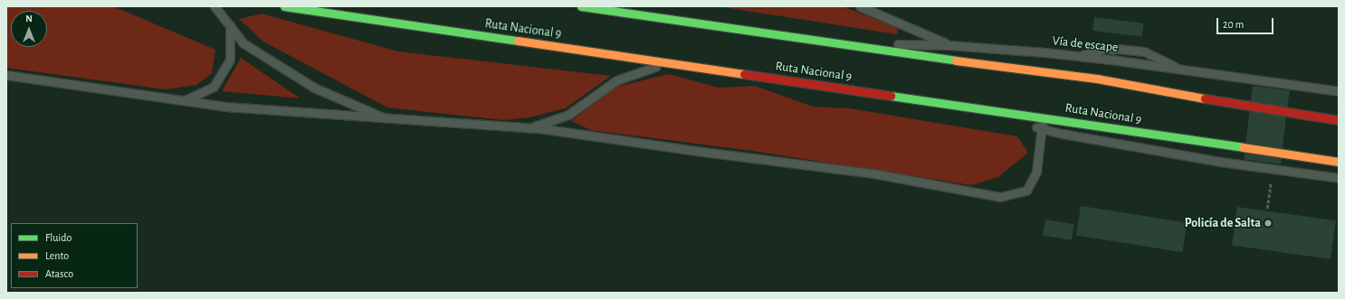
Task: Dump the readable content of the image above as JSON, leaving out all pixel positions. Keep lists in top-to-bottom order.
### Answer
{
  "streets": {
    "highway": ["Ruta Nacional 9"],
    "lane": ["Vía de escape"]
  },
  "places": ["Policía de Salta"],
  "legend": ["Fluido", "Lento", "Atasco"],
  "scale_bar": "20 m",
  "north": "top"
}
